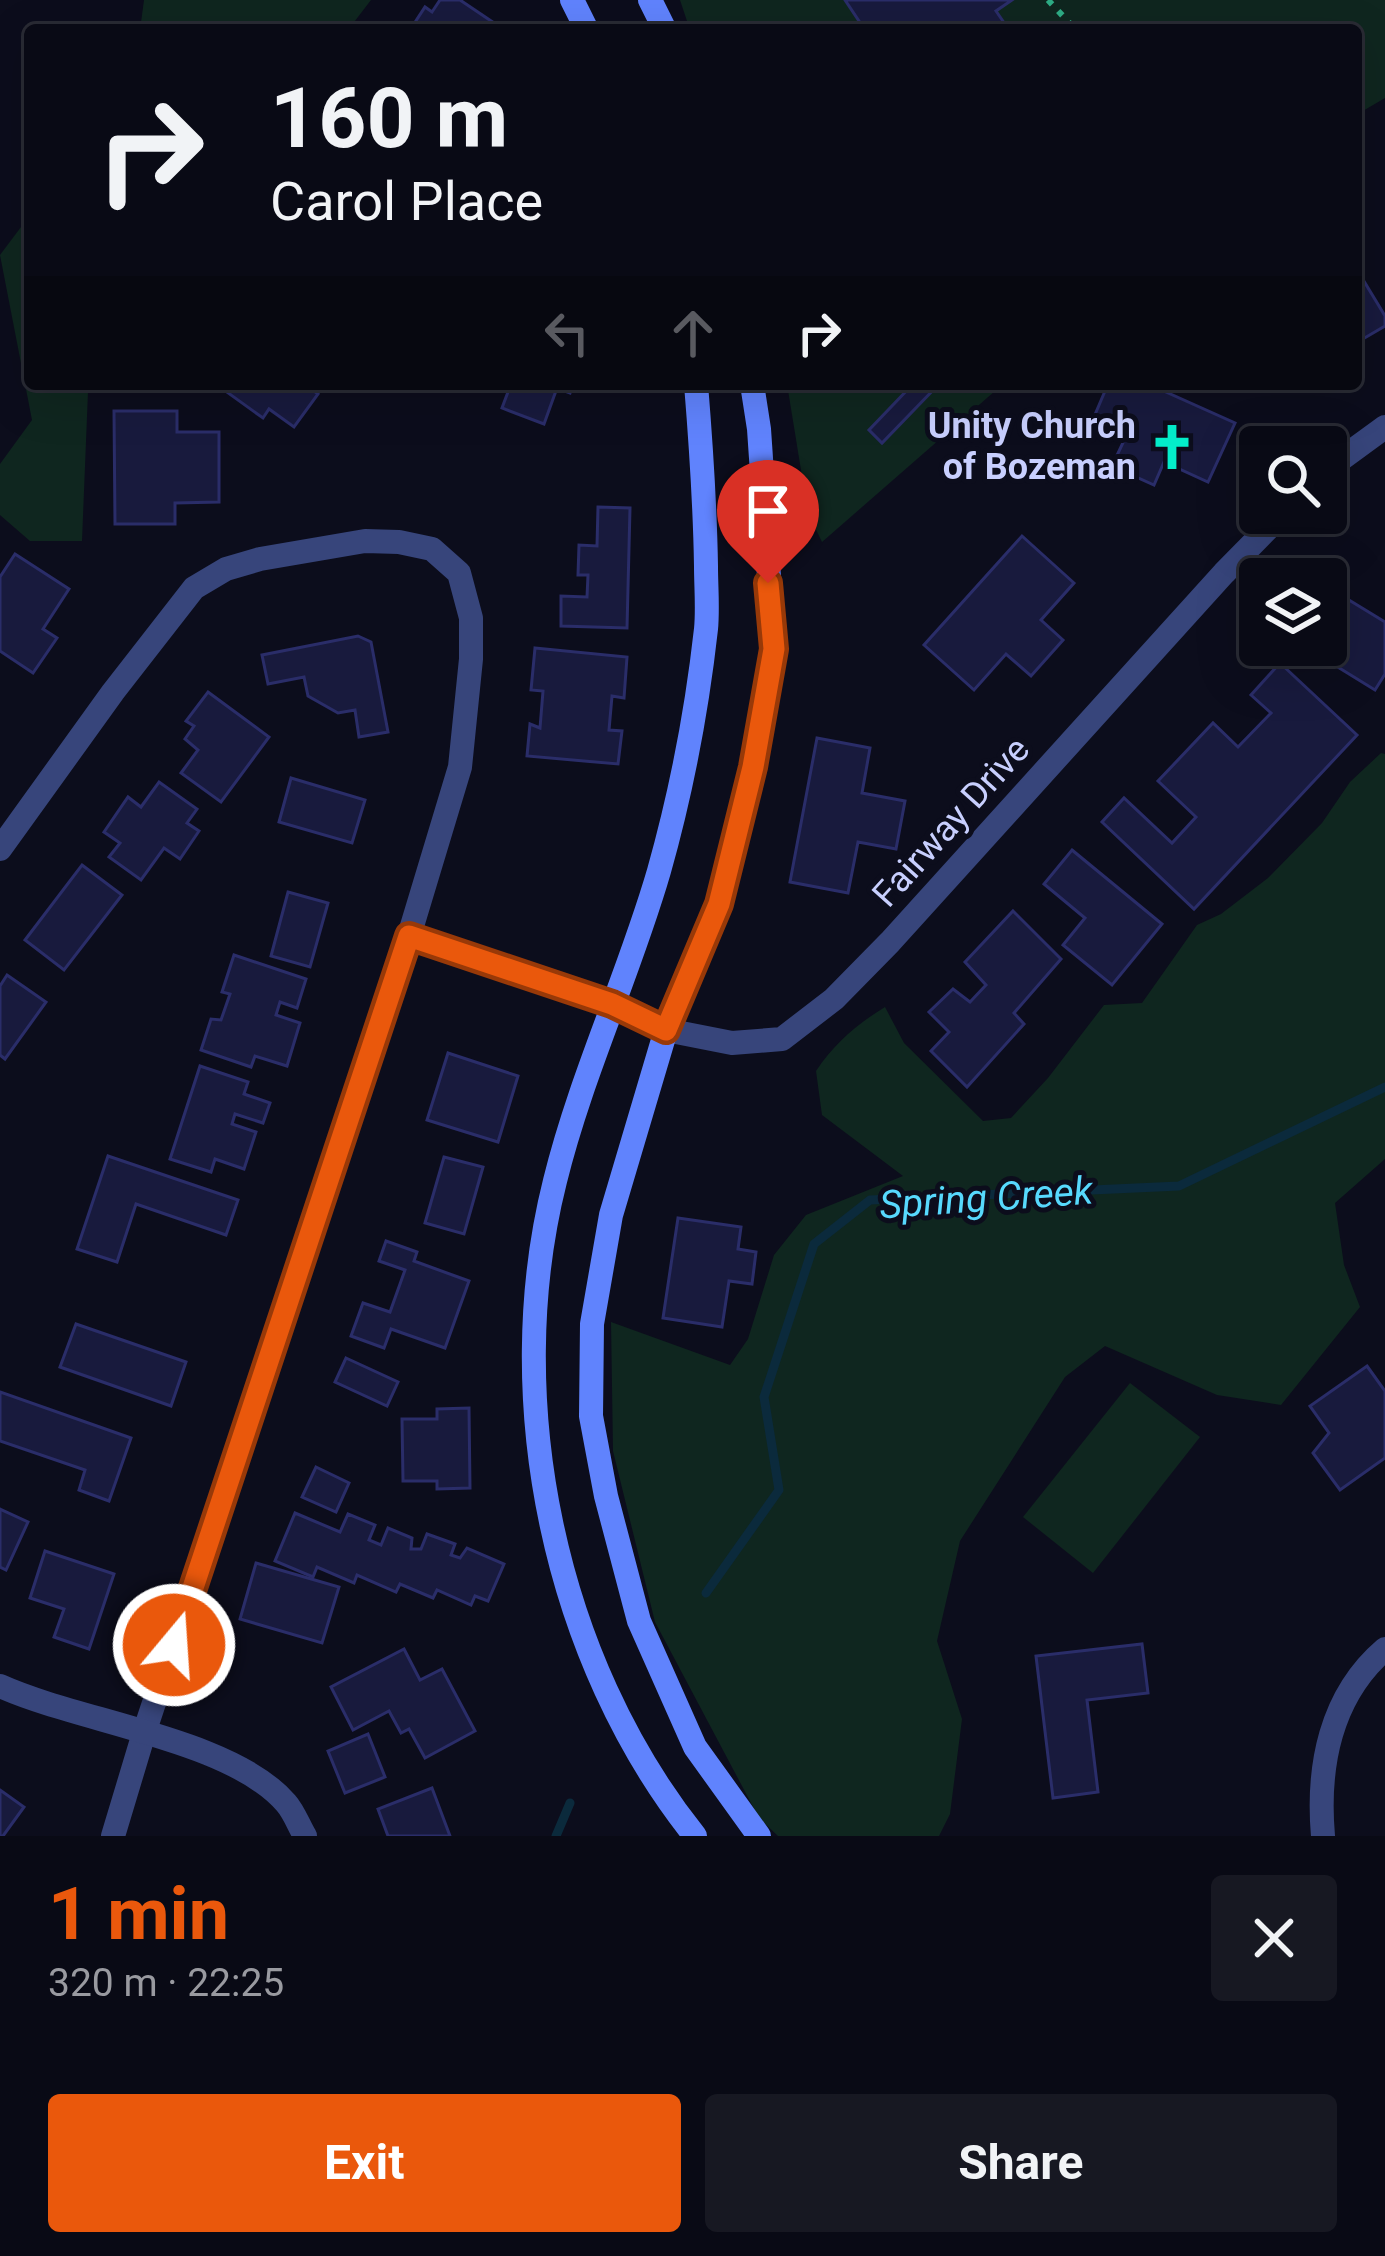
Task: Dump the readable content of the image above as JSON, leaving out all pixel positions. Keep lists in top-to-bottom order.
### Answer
{
  "streets": {
    "street": ["Fairway Drive"]
  },
  "water": ["Spring Creek"],
  "places": {
    "church": ["Unity Church of Bozeman"]
  },
  "page": {
    "turn": ["160 m", "Carol Place"],
    "heading": ["1 min", "320 m · 22:25"],
    "buttons": ["Exit", "Share"]
  }
}
